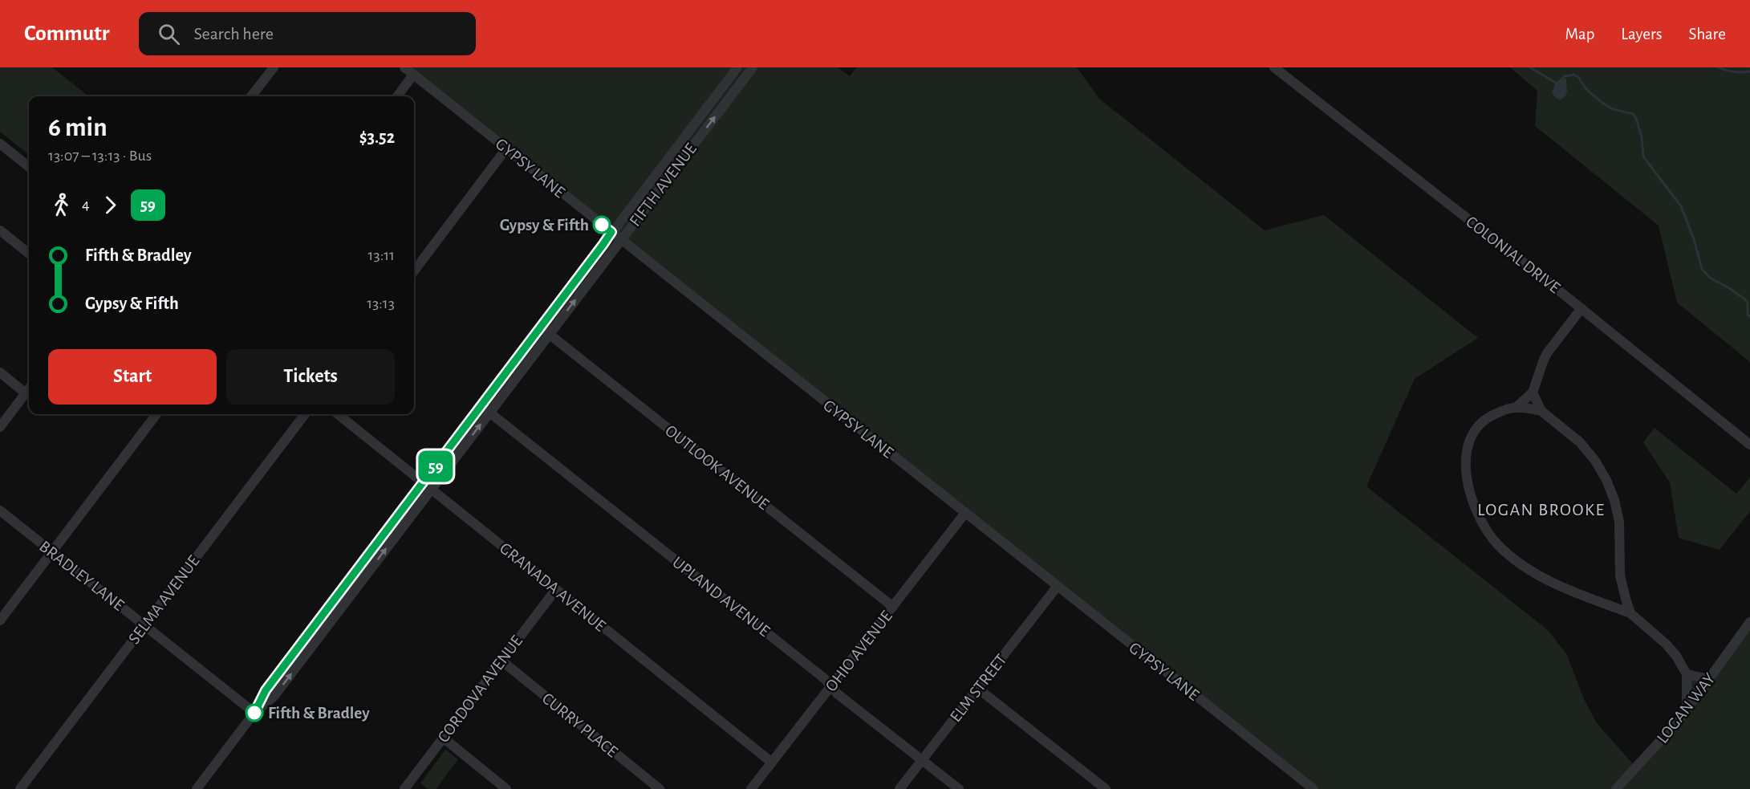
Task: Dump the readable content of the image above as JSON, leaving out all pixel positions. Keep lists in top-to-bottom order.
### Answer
{
  "streets": {
    "street": [
      "GYPSY LANE",
      "FIFTH AVENUE",
      "COLONIAL DRIVE",
      "OUTLOOK AVENUE",
      "BRADLEY LANE",
      "GRANADA AVENUE",
      "UPLAND AVENUE",
      "SELMA AVENUE",
      "OHIO AVENUE",
      "ELM STREET",
      "CORDOVA AVENUE",
      "LOGAN WAY",
      "CURRY PLACE"
    ]
  },
  "crossings": [
    ["GYPSY LANE", "FIFTH AVENUE"],
    ["GYPSY LANE", "OHIO AVENUE"],
    ["GYPSY LANE", "ELM STREET"],
    ["FIFTH AVENUE", "OUTLOOK AVENUE"],
    ["FIFTH AVENUE", "BRADLEY LANE"],
    ["FIFTH AVENUE", "GRANADA AVENUE"],
    ["FIFTH AVENUE", "UPLAND AVENUE"],
    ["OUTLOOK AVENUE", "OHIO AVENUE"],
    ["BRADLEY LANE", "SELMA AVENUE"],
    ["GRANADA AVENUE", "OHIO AVENUE"],
    ["GRANADA AVENUE", "CORDOVA AVENUE"],
    ["UPLAND AVENUE", "OHIO AVENUE"],
    ["UPLAND AVENUE", "ELM STREET"],
    ["CORDOVA AVENUE", "CURRY PLACE"]
  ],
  "districts": ["LOGAN BROOKE"],
  "places": ["Gypsy & Fifth", "Fifth & Bradley"],
  "lines": ["bus line 59"],
  "page": {
    "header": "Commutr",
    "search": "Search here",
    "nav": ["Map", "Layers", "Share"],
    "on_map": "59",
    "heading": ["6 min", "13:07 – 13:13 · Bus", "$3.52"],
    "legs": ["4", "59"],
    "list": [
      {
        "name": "Fifth & Bradley",
        "value": "13:11"
      },
      {
        "name": "Gypsy & Fifth",
        "value": "13:13"
      }
    ],
    "buttons": ["Start", "Tickets"]
  }
}
